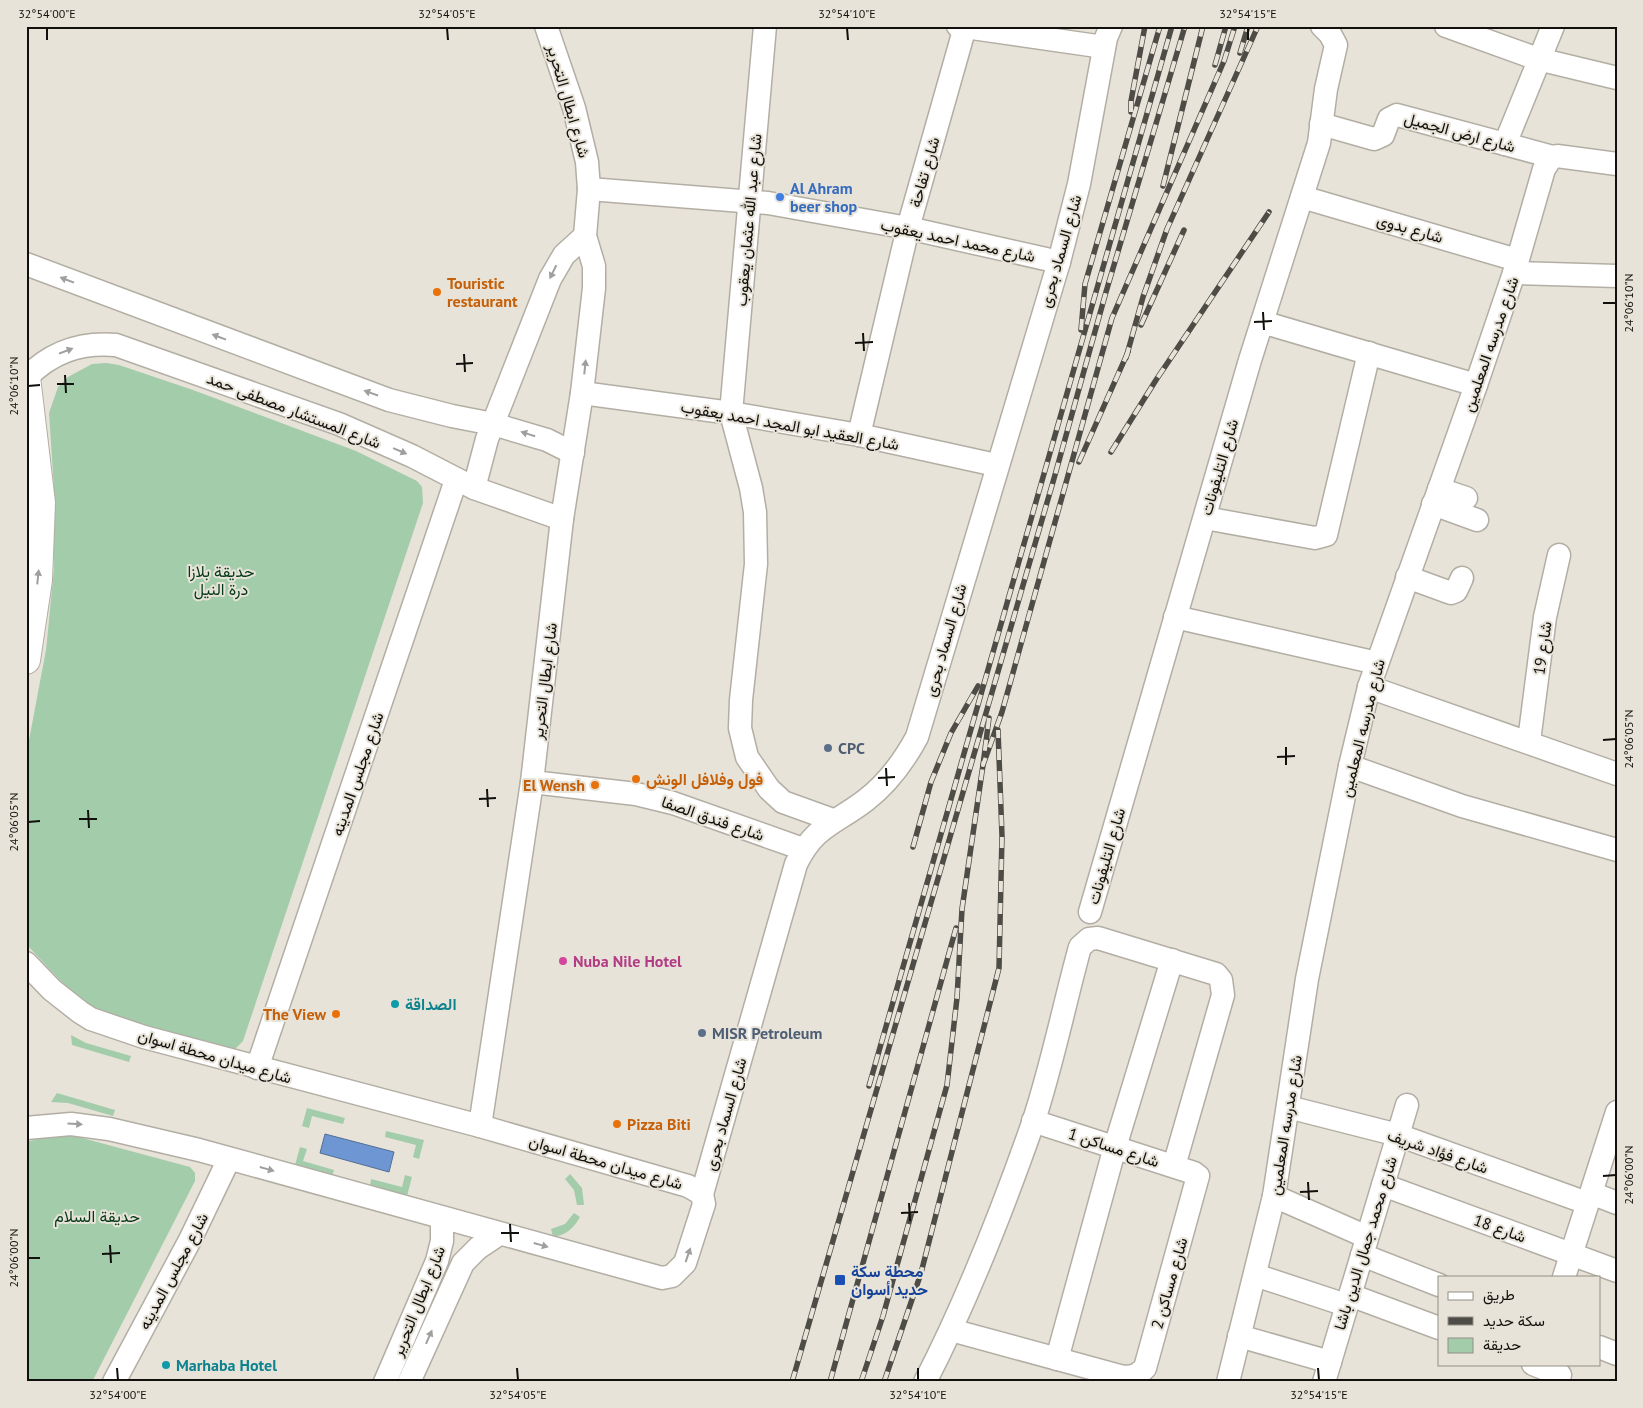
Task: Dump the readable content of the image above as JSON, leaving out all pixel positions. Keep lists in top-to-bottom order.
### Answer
{
  "streets": {
    "street": [
      "شارع ابطال التحرير",
      "شارع ارض الجميل",
      "شارع تفاحة",
      "شارع عبد الله عثمان يعقوب",
      "شارع بدوى",
      "شارع محمد احمد يعقوب",
      "شارع السماد بحرى",
      "شارع مدرسه المعلمين",
      "شارع المستشار مصطفى حمد",
      "شارع العقيد ابو المجد احمد يعقوب",
      "شارع التليفونات",
      "شارع 19",
      "شارع مجلس المدينه",
      "شارع فندق الصفا",
      "شارع ميدان محطة اسوان",
      "شارع مساكن 1",
      "شارع فؤاد شريف",
      "شارع 18",
      "شارع محمد جمال الدين باشا",
      "شارع مساكن 2"
    ]
  },
  "crossings": [
    ["شارع ابطال التحرير", "شارع محمد احمد يعقوب"],
    ["شارع ابطال التحرير", "شارع المستشار مصطفى حمد"],
    ["شارع ابطال التحرير", "شارع العقيد ابو المجد احمد يعقوب"],
    ["شارع ابطال التحرير", "شارع فندق الصفا"],
    ["شارع ابطال التحرير", "شارع ميدان محطة اسوان"],
    ["شارع ارض الجميل", "شارع مدرسه المعلمين"],
    ["شارع ارض الجميل", "شارع التليفونات"],
    ["شارع تفاحة", "شارع محمد احمد يعقوب"],
    ["شارع تفاحة", "شارع العقيد ابو المجد احمد يعقوب"],
    ["شارع عبد الله عثمان يعقوب", "شارع محمد احمد يعقوب"],
    ["شارع عبد الله عثمان يعقوب", "شارع السماد بحرى"],
    ["شارع عبد الله عثمان يعقوب", "شارع العقيد ابو المجد احمد يعقوب"],
    ["شارع بدوى", "شارع مدرسه المعلمين"],
    ["شارع بدوى", "شارع التليفونات"],
    ["شارع محمد احمد يعقوب", "شارع السماد بحرى"],
    ["شارع السماد بحرى", "شارع العقيد ابو المجد احمد يعقوب"],
    ["شارع السماد بحرى", "شارع فندق الصفا"],
    ["شارع السماد بحرى", "شارع ميدان محطة اسوان"],
    ["شارع مدرسه المعلمين", "شارع فؤاد شريف"],
    ["شارع المستشار مصطفى حمد", "شارع مجلس المدينه"],
    ["شارع مجلس المدينه", "شارع ميدان محطة اسوان"],
    ["شارع مساكن 1", "شارع مساكن 2"],
    ["شارع فؤاد شريف", "شارع محمد جمال الدين باشا"],
    ["شارع 18", "شارع محمد جمال الدين باشا"]
  ],
  "parks": ["حديقة بلازا درة النيل", "حديقة السلام"],
  "places": {
    "other": [
      "Al Ahram beer shop",
      "Touristic restaurant",
      "CPC",
      "فول وفلافل الونش",
      "El Wensh",
      "Nuba Nile Hotel",
      "الصداقة",
      "The View",
      "MISR Petroleum",
      "Pizza Biti",
      "Marhaba Hotel"
    ],
    "transit": ["محطة سكة حديد أسوان"]
  },
  "legend": ["طريق", "سكة حديد", "حديقة"],
  "coordinates": [
    "32°54'00\"E",
    "32°54'05\"E",
    "32°54'10\"E",
    "32°54'15\"E",
    "24°06'10\"N",
    "24°06'05\"N",
    "24°06'00\"N"
  ]
}
